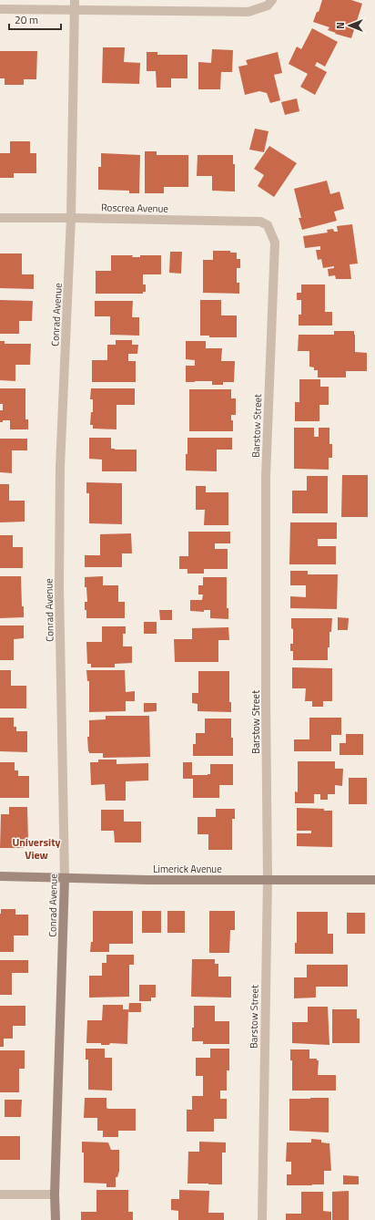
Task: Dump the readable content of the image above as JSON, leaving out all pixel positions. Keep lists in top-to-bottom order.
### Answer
{
  "streets": {
    "street": [
      "Roscrea Avenue",
      "Conrad Avenue",
      "Barstow Street",
      "Limerick Avenue"
    ]
  },
  "crossings": [
    ["Roscrea Avenue", "Conrad Avenue"],
    ["Roscrea Avenue", "Barstow Street"],
    ["Conrad Avenue", "Limerick Avenue"],
    ["Barstow Street", "Limerick Avenue"]
  ],
  "districts": ["University View"],
  "scale_bar": "20 m",
  "north": "left"
}
